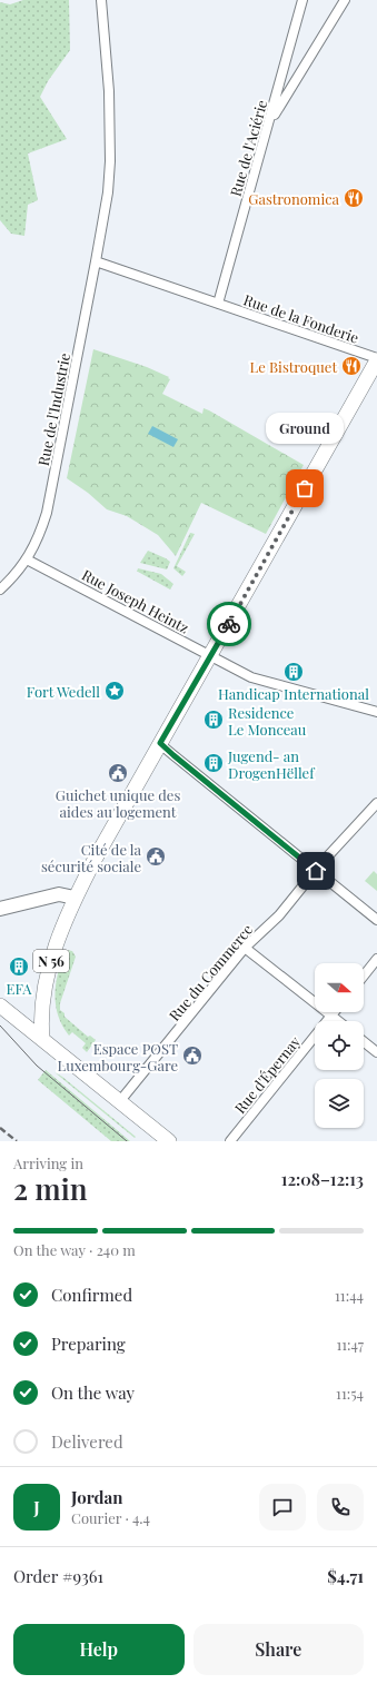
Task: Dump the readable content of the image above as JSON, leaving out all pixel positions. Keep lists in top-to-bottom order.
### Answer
{
  "streets": {
    "main road": ["N 56"],
    "street": [
      "Rue de l'Aciérie",
      "Rue de la Fonderie",
      "Rue de l'Industrie",
      "Rue Joseph Heintz",
      "Rue du Commerce",
      "Rue d'Épernay"
    ]
  },
  "crossings": [
    ["Rue de l'Aciérie", "Rue de la Fonderie"],
    ["Rue de la Fonderie", "N 56"],
    ["Rue de l'Industrie", "Rue Joseph Heintz"],
    ["Rue Joseph Heintz", "N 56"]
  ],
  "places": {
    "restaurant": ["Gastronomica", "Le Bistroquet"],
    "other": ["Ground"],
    "building": [
      "Handicap International",
      "Residence Le Monceau",
      "Jugend- an DrogenHëllef",
      "EFA"
    ],
    "place": ["Fort Wedell"],
    "public building": ["Guichet unique des aides au logement", "Cité de la sécurité sociale", "Espace POST Luxembourg-Gare"]
  },
  "north": "right",
  "page": {
    "bubble": "Ground",
    "heading": ["2 min", "Arriving in", "12:08–12:13"],
    "panel": [
      "Jordan",
      "Courier · 4.4",
      "Order #9361",
      "$4.71"
    ],
    "bar": "On the way · 240 m",
    "list": [
      ["Confirmed", "11:44"],
      ["Preparing", "11:47"],
      ["On the way", "11:54"],
      "Delivered"
    ],
    "round": "J",
    "buttons": ["Help", "Share"]
  }
}
